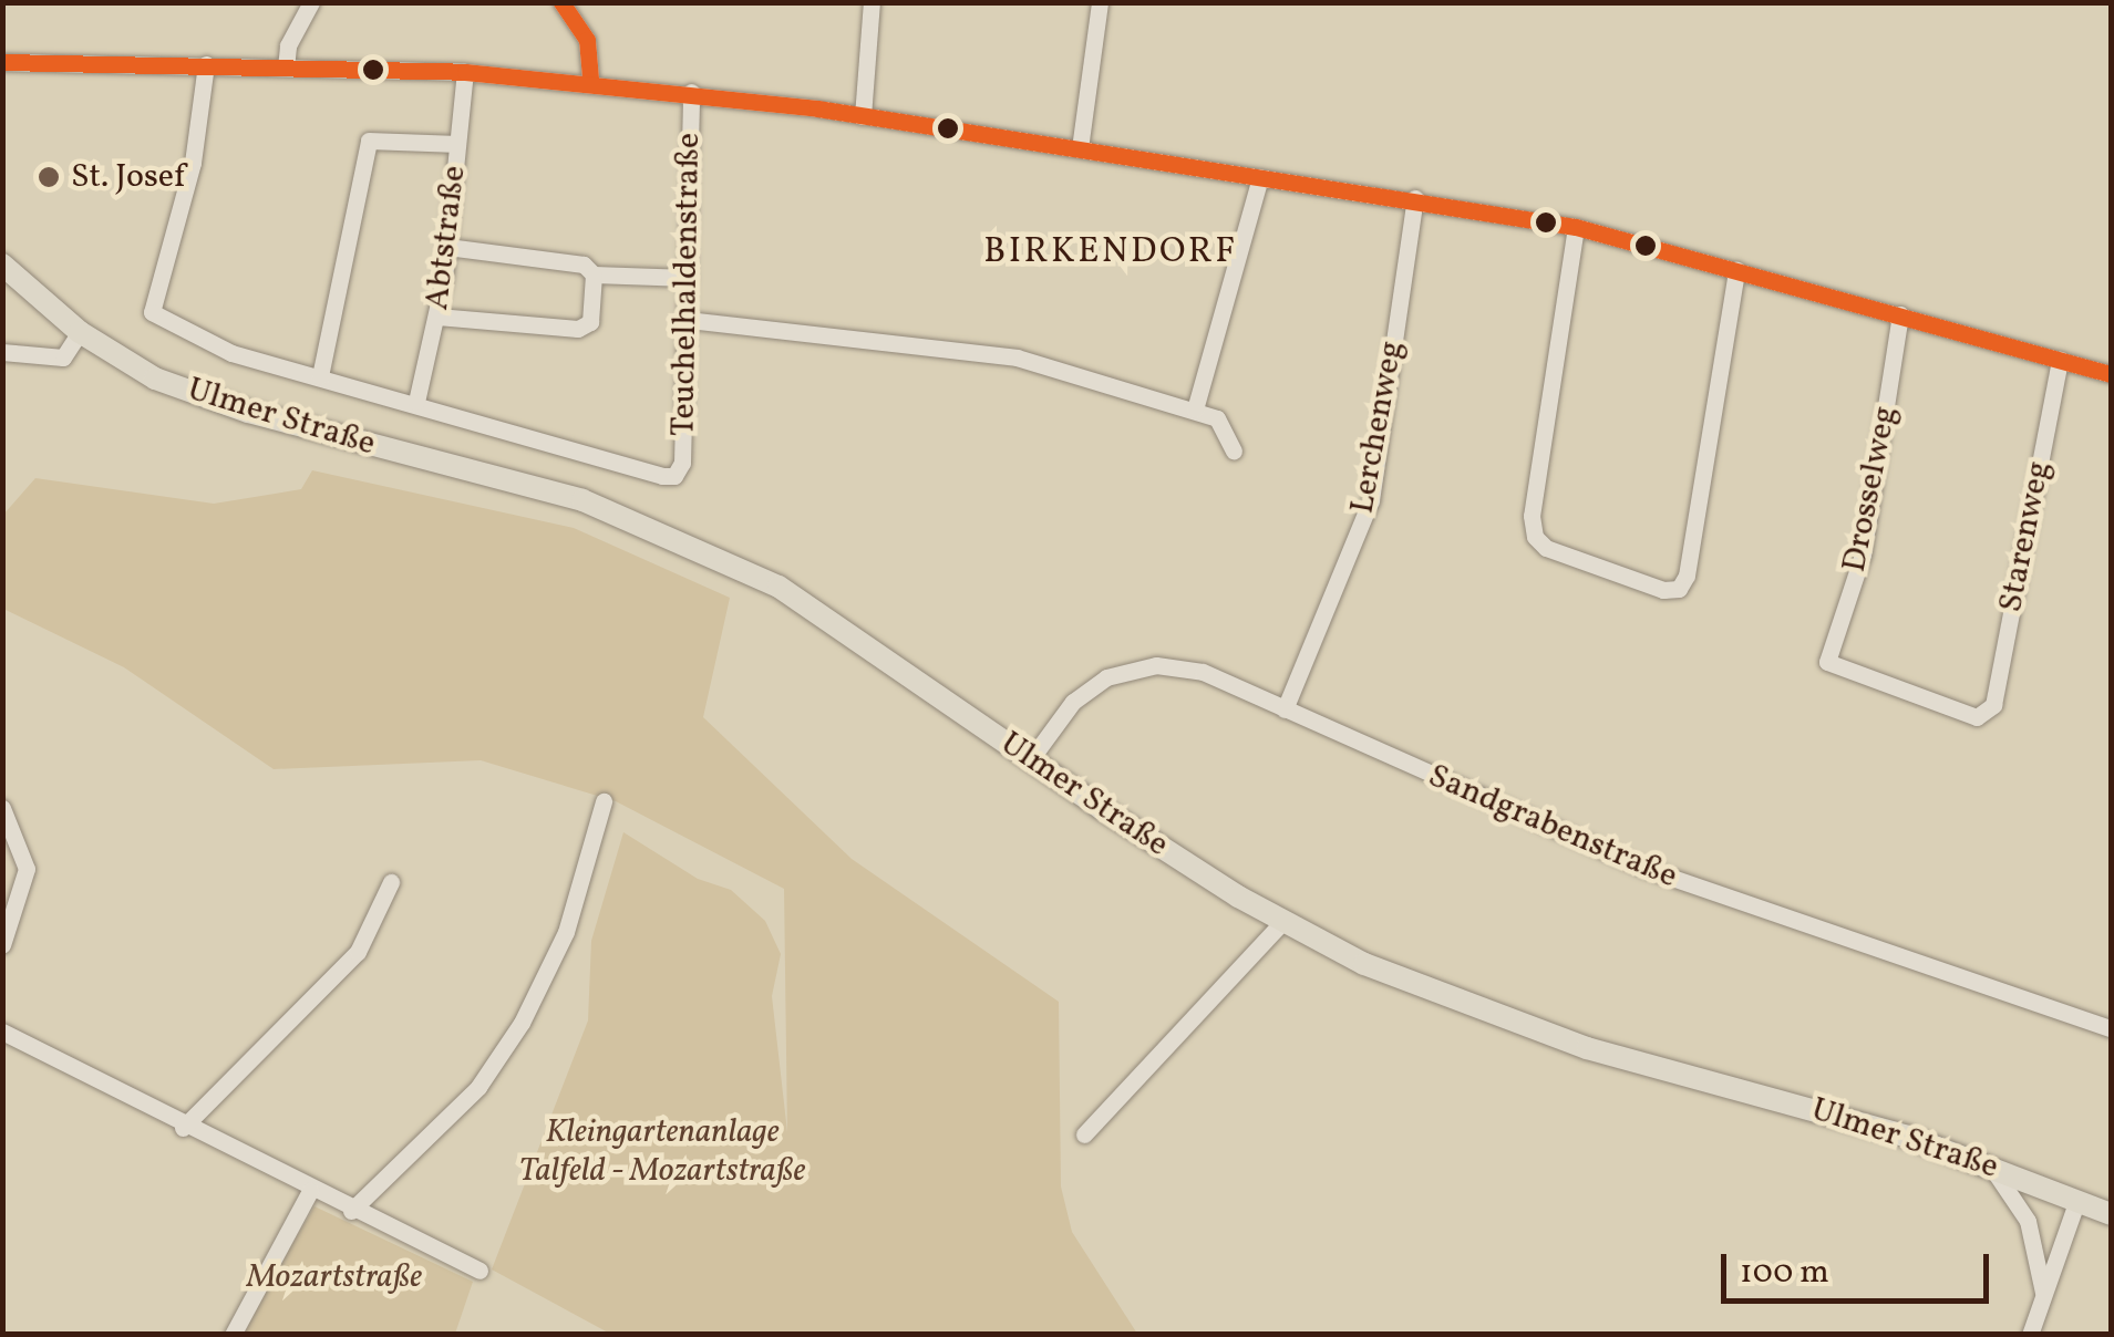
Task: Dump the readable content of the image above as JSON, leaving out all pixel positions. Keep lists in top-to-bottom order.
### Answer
{
  "streets": {
    "main road": ["Ulmer Straße"],
    "street": [
      "Abtstraße",
      "Teuchelhaldenstraße",
      "Lerchenweg",
      "Drosselweg",
      "Starenweg",
      "Sandgrabenstraße"
    ]
  },
  "crossings": [
    ["Abtstraße", "Teuchelhaldenstraße"],
    ["Ulmer Straße", "Sandgrabenstraße"],
    ["Lerchenweg", "Sandgrabenstraße"],
    ["Drosselweg", "Starenweg"]
  ],
  "districts": ["BIRKENDORF"],
  "parks": ["Kleingartenanlage Talfeld - Mozartstraße", "Mozartstraße"],
  "places": ["St. Josef"],
  "scale_bar": "100 m"
}
